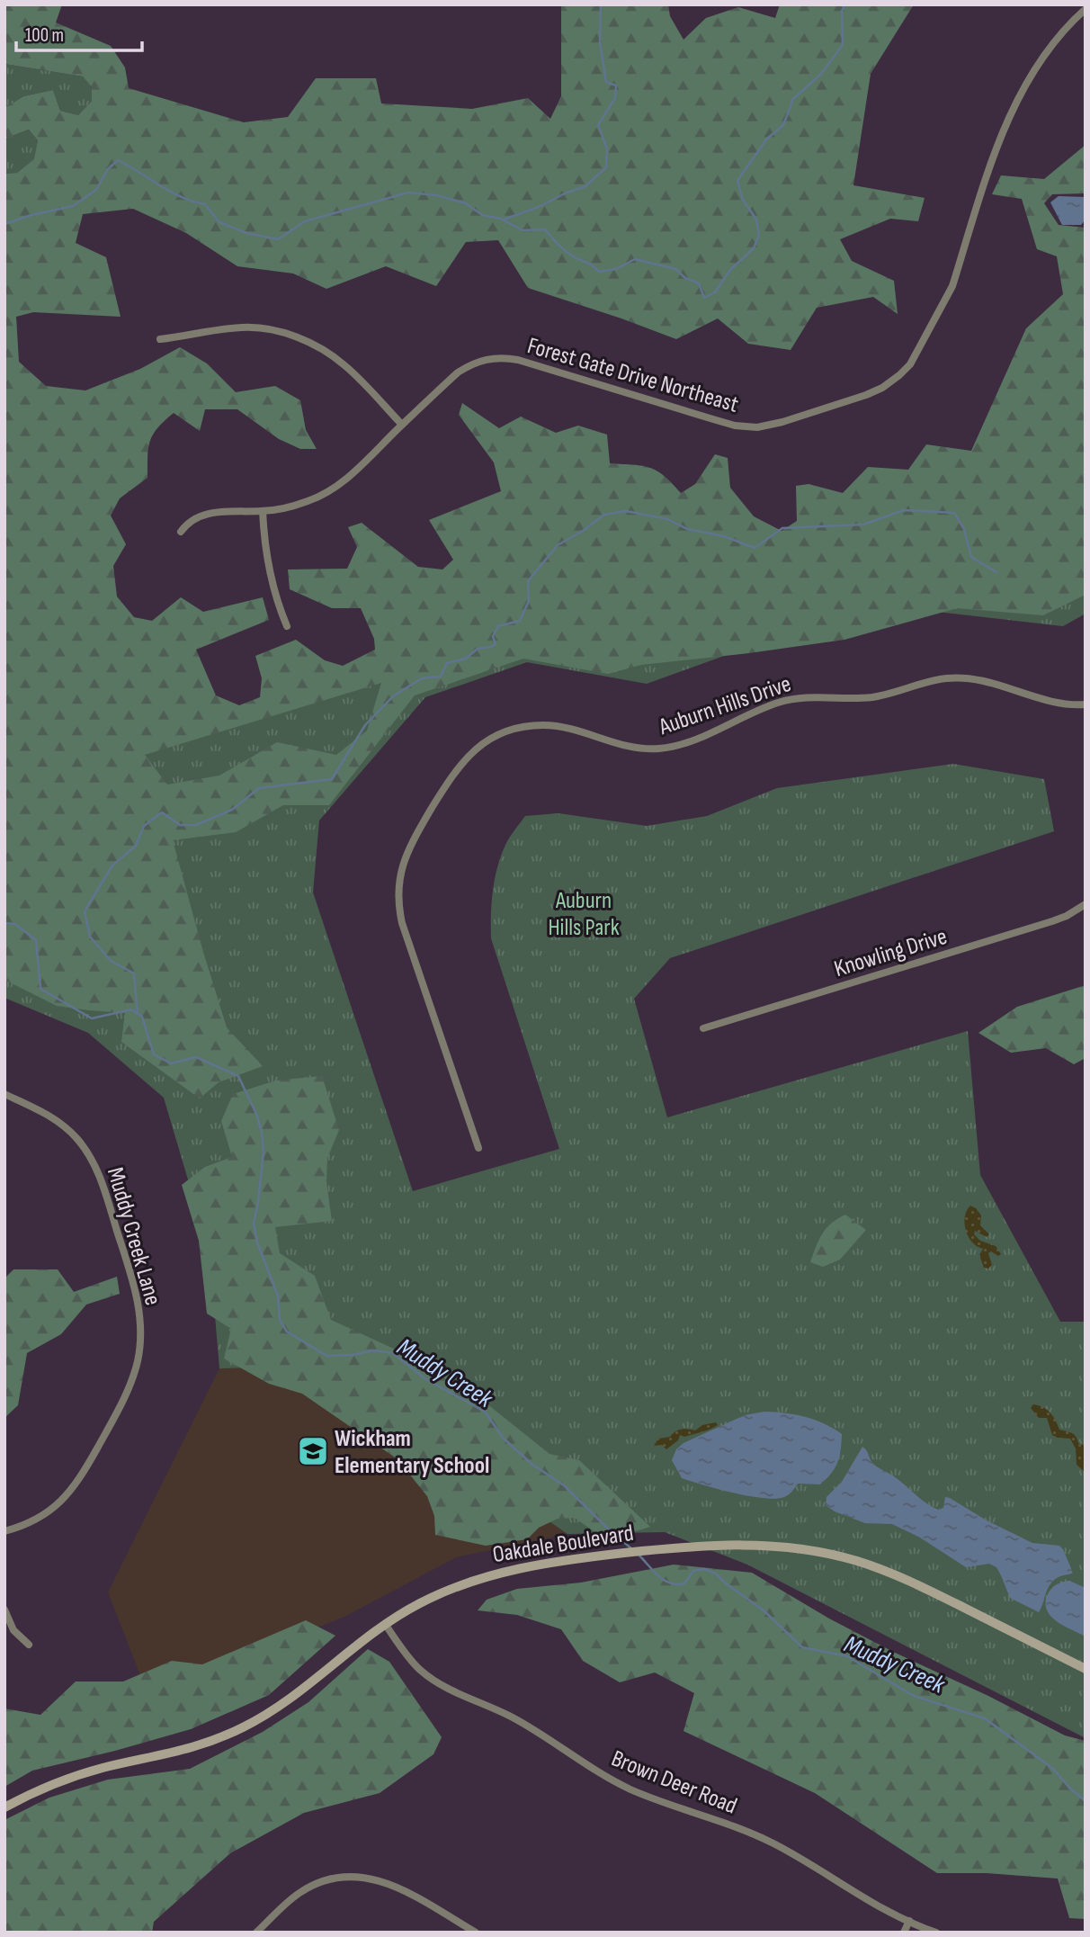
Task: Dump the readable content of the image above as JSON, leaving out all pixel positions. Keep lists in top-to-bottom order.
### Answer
{
  "streets": {
    "main road": ["Oakdale Boulevard"],
    "street": [
      "Forest Gate Drive Northeast",
      "Auburn Hills Drive",
      "Knowling Drive",
      "Muddy Creek Lane",
      "Brown Deer Road"
    ]
  },
  "crossings": [
    ["Oakdale Boulevard", "Brown Deer Road"]
  ],
  "water": ["Muddy Creek"],
  "parks": ["Auburn Hills Park"],
  "places": {
    "school or university": ["Wickham Elementary School"]
  },
  "scale_bar": "100 m"
}
